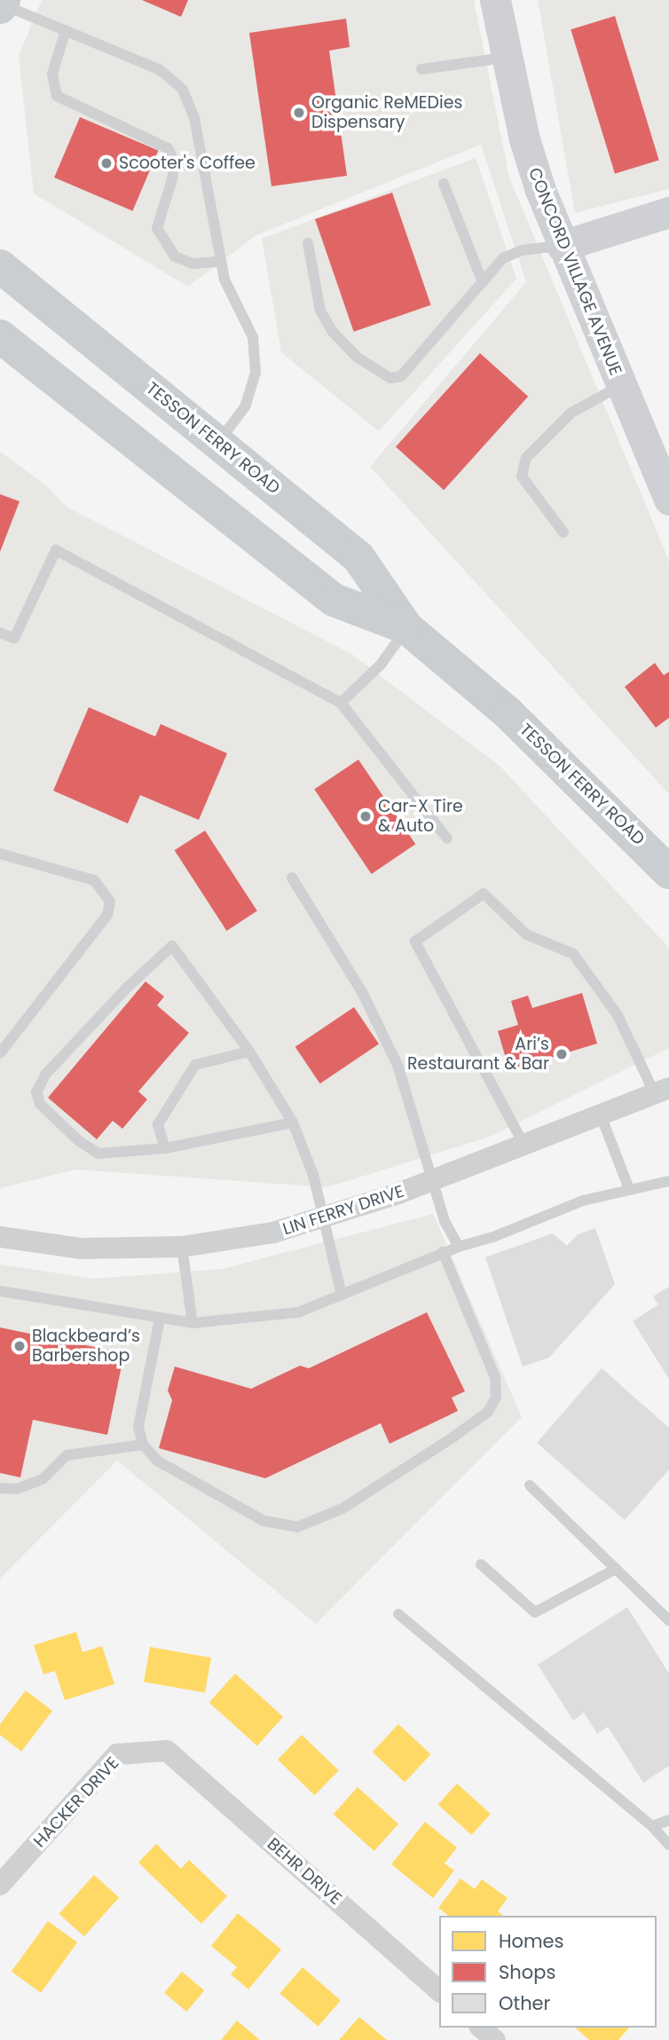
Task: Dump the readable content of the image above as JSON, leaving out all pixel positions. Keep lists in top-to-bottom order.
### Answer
{
  "streets": {
    "main road": ["TESSON FERRY ROAD"],
    "street": [
      "CONCORD VILLAGE AVENUE",
      "LIN FERRY DRIVE",
      "HACKER DRIVE",
      "BEHR DRIVE"
    ]
  },
  "crossings": [
    ["HACKER DRIVE", "BEHR DRIVE"]
  ],
  "places": [
    "Organic ReMEDies Dispensary",
    "Scooter's Coffee",
    "Car-X Tire & Auto",
    "Ari’s Restaurant & Bar",
    "Blackbeard’s Barbershop"
  ],
  "legend": ["Homes", "Shops", "Other"]
}
